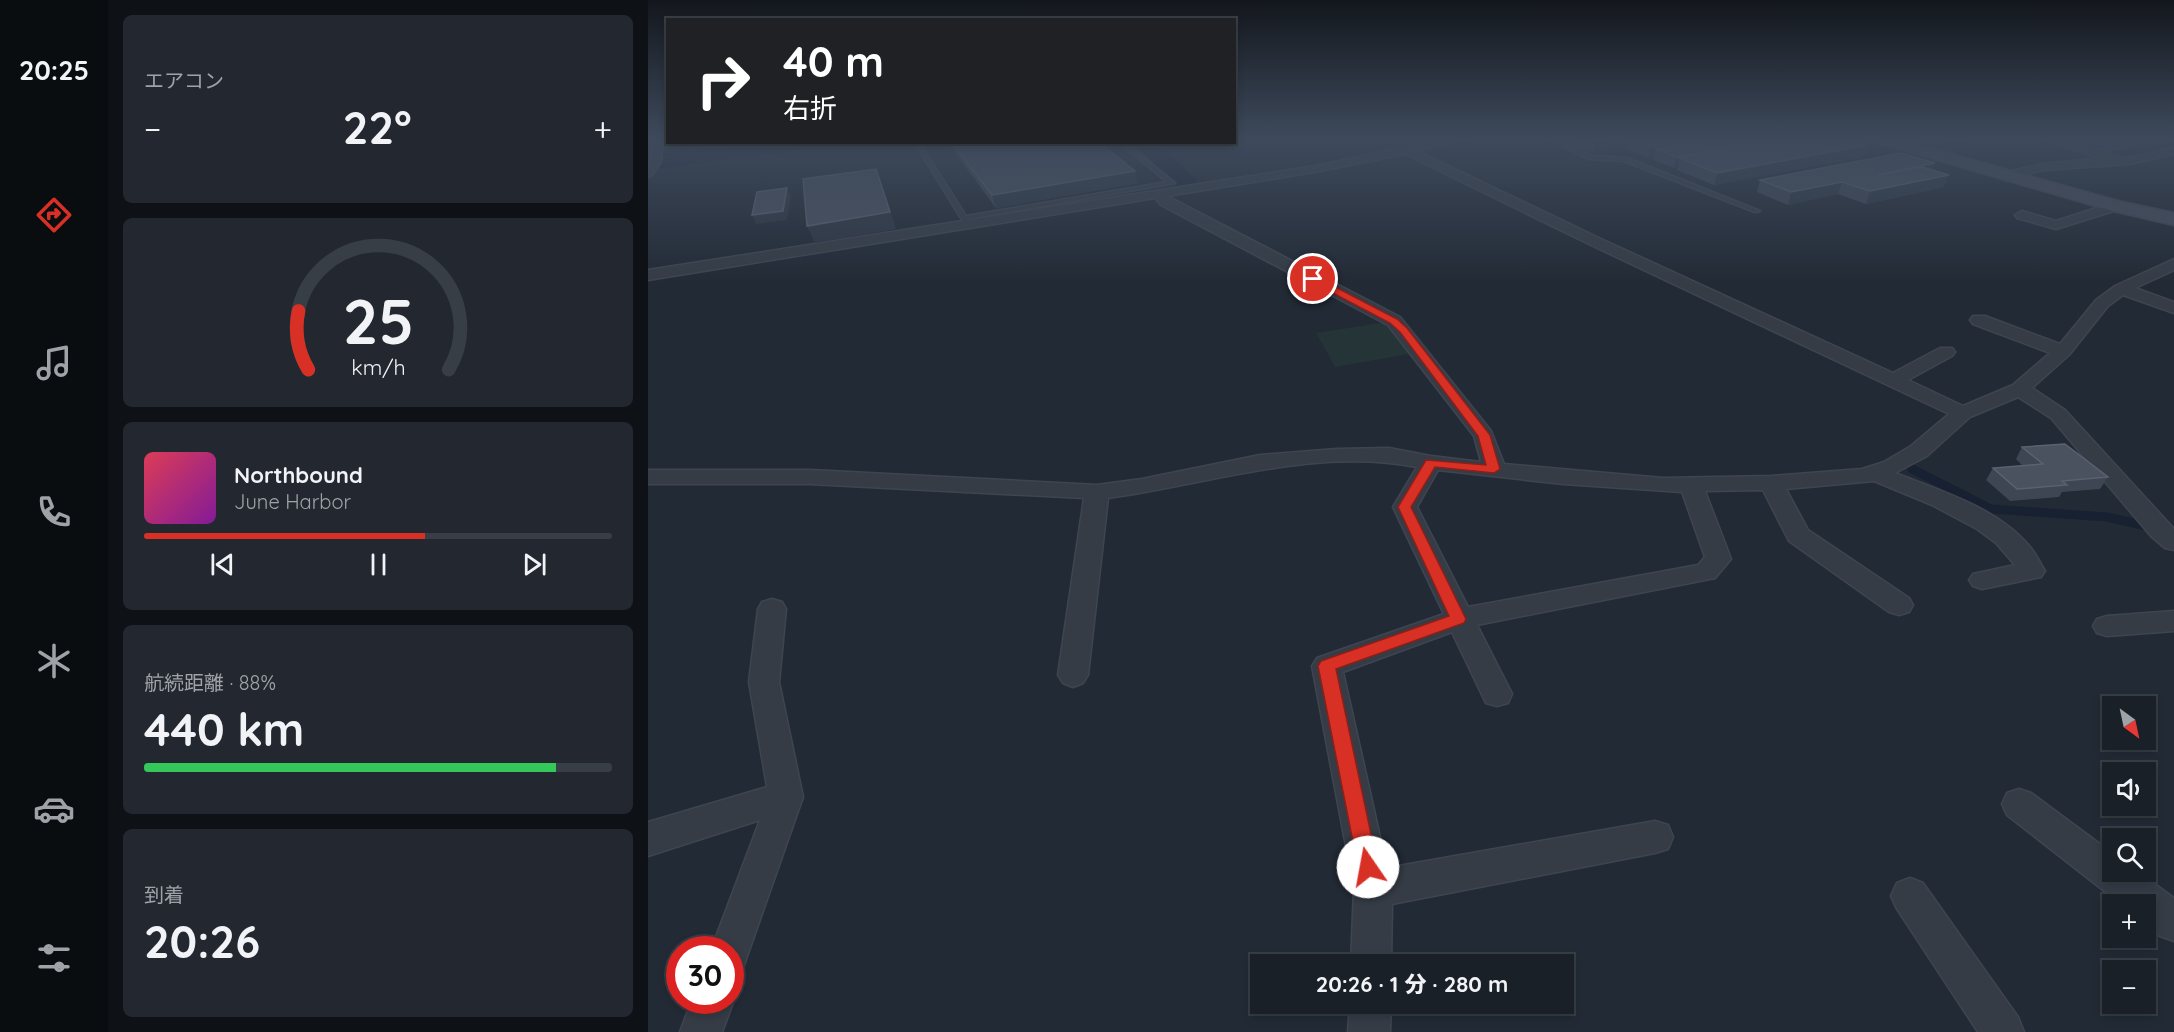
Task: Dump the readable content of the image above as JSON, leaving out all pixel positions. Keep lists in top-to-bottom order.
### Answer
{
  "north": "bottom right",
  "page": {
    "tabs": "20:25",
    "tile": [
      "エアコン",
      ["航続距離 · 88%", "440 km"],
      ["到着", "20:26"]
    ],
    "turn": ["40 m", "右折"],
    "heat": ["−", "22°", "+"],
    "song": ["Northbound", "June Harbor"],
    "map_buttons": ["+", "−"],
    "limit": "30",
    "trip": "20:26 · 1 分 · 280 m",
    "gauge": ["25", "km/h"]
  }
}
